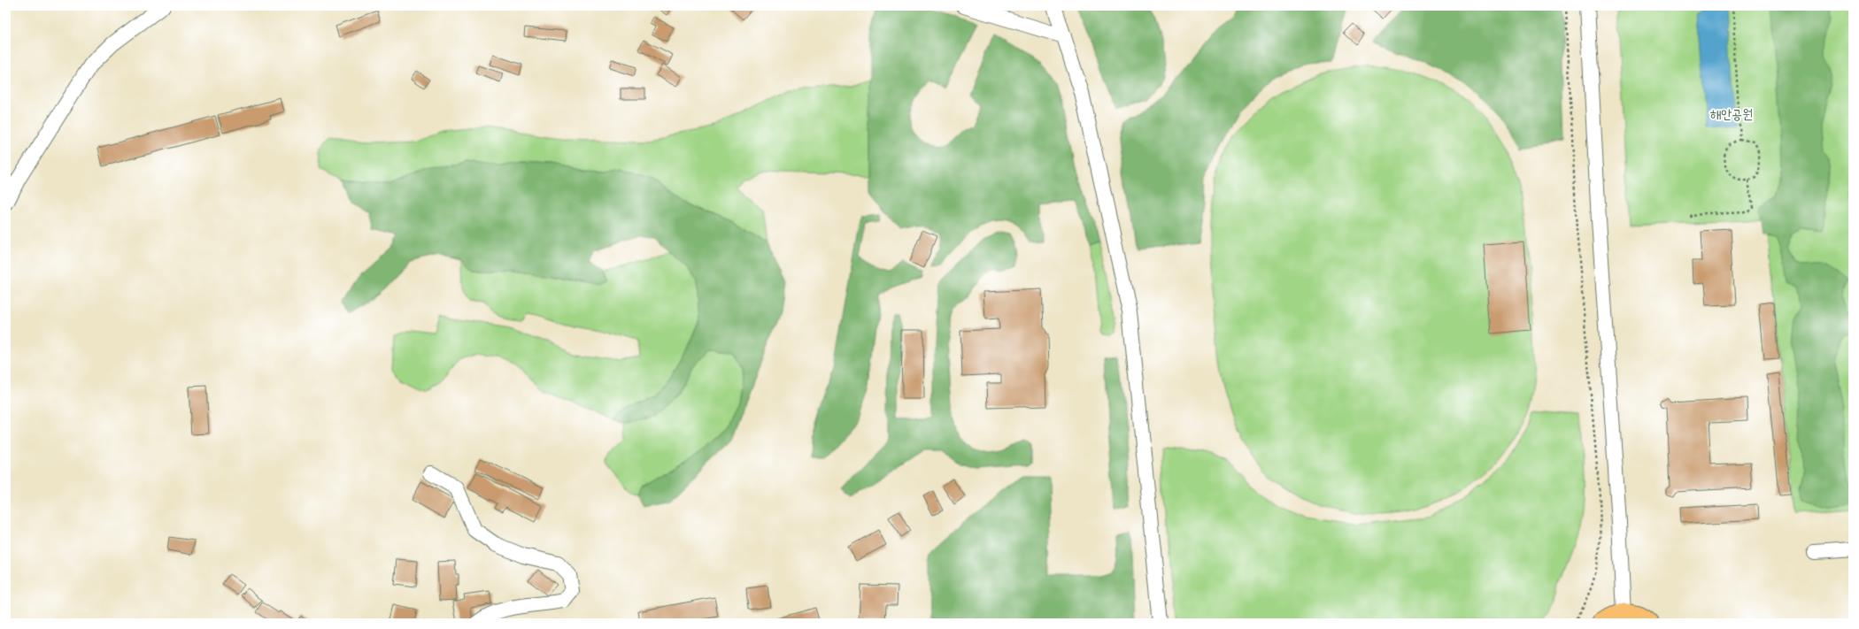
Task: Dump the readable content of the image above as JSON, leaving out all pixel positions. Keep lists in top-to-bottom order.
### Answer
{
  "parks": ["해안공원"]
}
